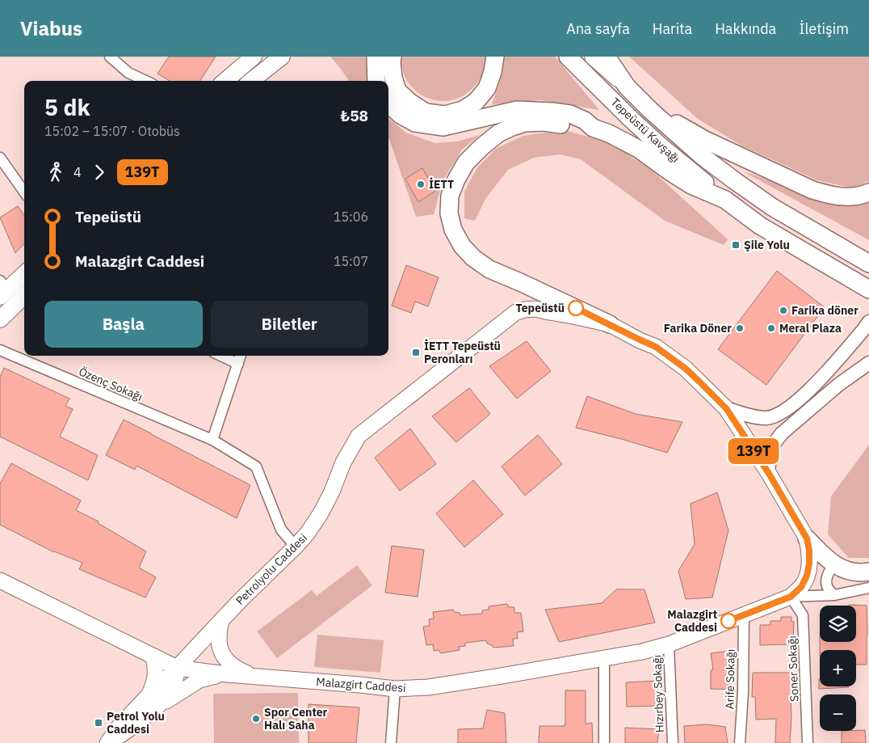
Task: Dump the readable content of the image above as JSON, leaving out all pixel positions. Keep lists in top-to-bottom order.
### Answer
{
  "streets": {
    "highway": ["Tepeüstü Kavşağı"],
    "main road": ["Petrolyolu Caddesi", "Malazgirt Caddesi"],
    "street": [
      "Özenç Sokağı",
      "Soner Sokağı",
      "Arife Sokağı",
      "Hızırbey Sokağı"
    ]
  },
  "crossings": [
    ["Özenç Sokağı", "Petrolyolu Caddesi"],
    ["Petrolyolu Caddesi", "Malazgirt Caddesi"],
    ["Soner Sokağı", "Malazgirt Caddesi"],
    ["Arife Sokağı", "Malazgirt Caddesi"],
    ["Malazgirt Caddesi", "Hızırbey Sokağı"]
  ],
  "places": {
    "other": [
      "İETT",
      "Tepeüstü",
      "Farika döner",
      "Farika Döner",
      "Meral Plaza",
      "Malazgirt Caddesi",
      "Spor Center Halı Saha"
    ],
    "transit": ["Şile Yolu", "İETT Tepeüstü Peronları", "Petrol Yolu Caddesi"]
  },
  "lines": ["bus line 139T"],
  "page": {
    "header": "Viabus",
    "nav": [
      "Ana sayfa",
      "Harita",
      "Hakkında",
      "İletişim"
    ],
    "on_map": "139T",
    "heading": ["5 dk", "15:02 – 15:07 · Otobüs", "₺58"],
    "legs": ["4", "139T"],
    "list": [
      {
        "name": "Tepeüstü",
        "value": "15:06"
      },
      {
        "name": "Malazgirt Caddesi",
        "value": "15:07"
      }
    ],
    "buttons": ["Başla", "Biletler"],
    "map_buttons": ["+", "−"]
  }
}
